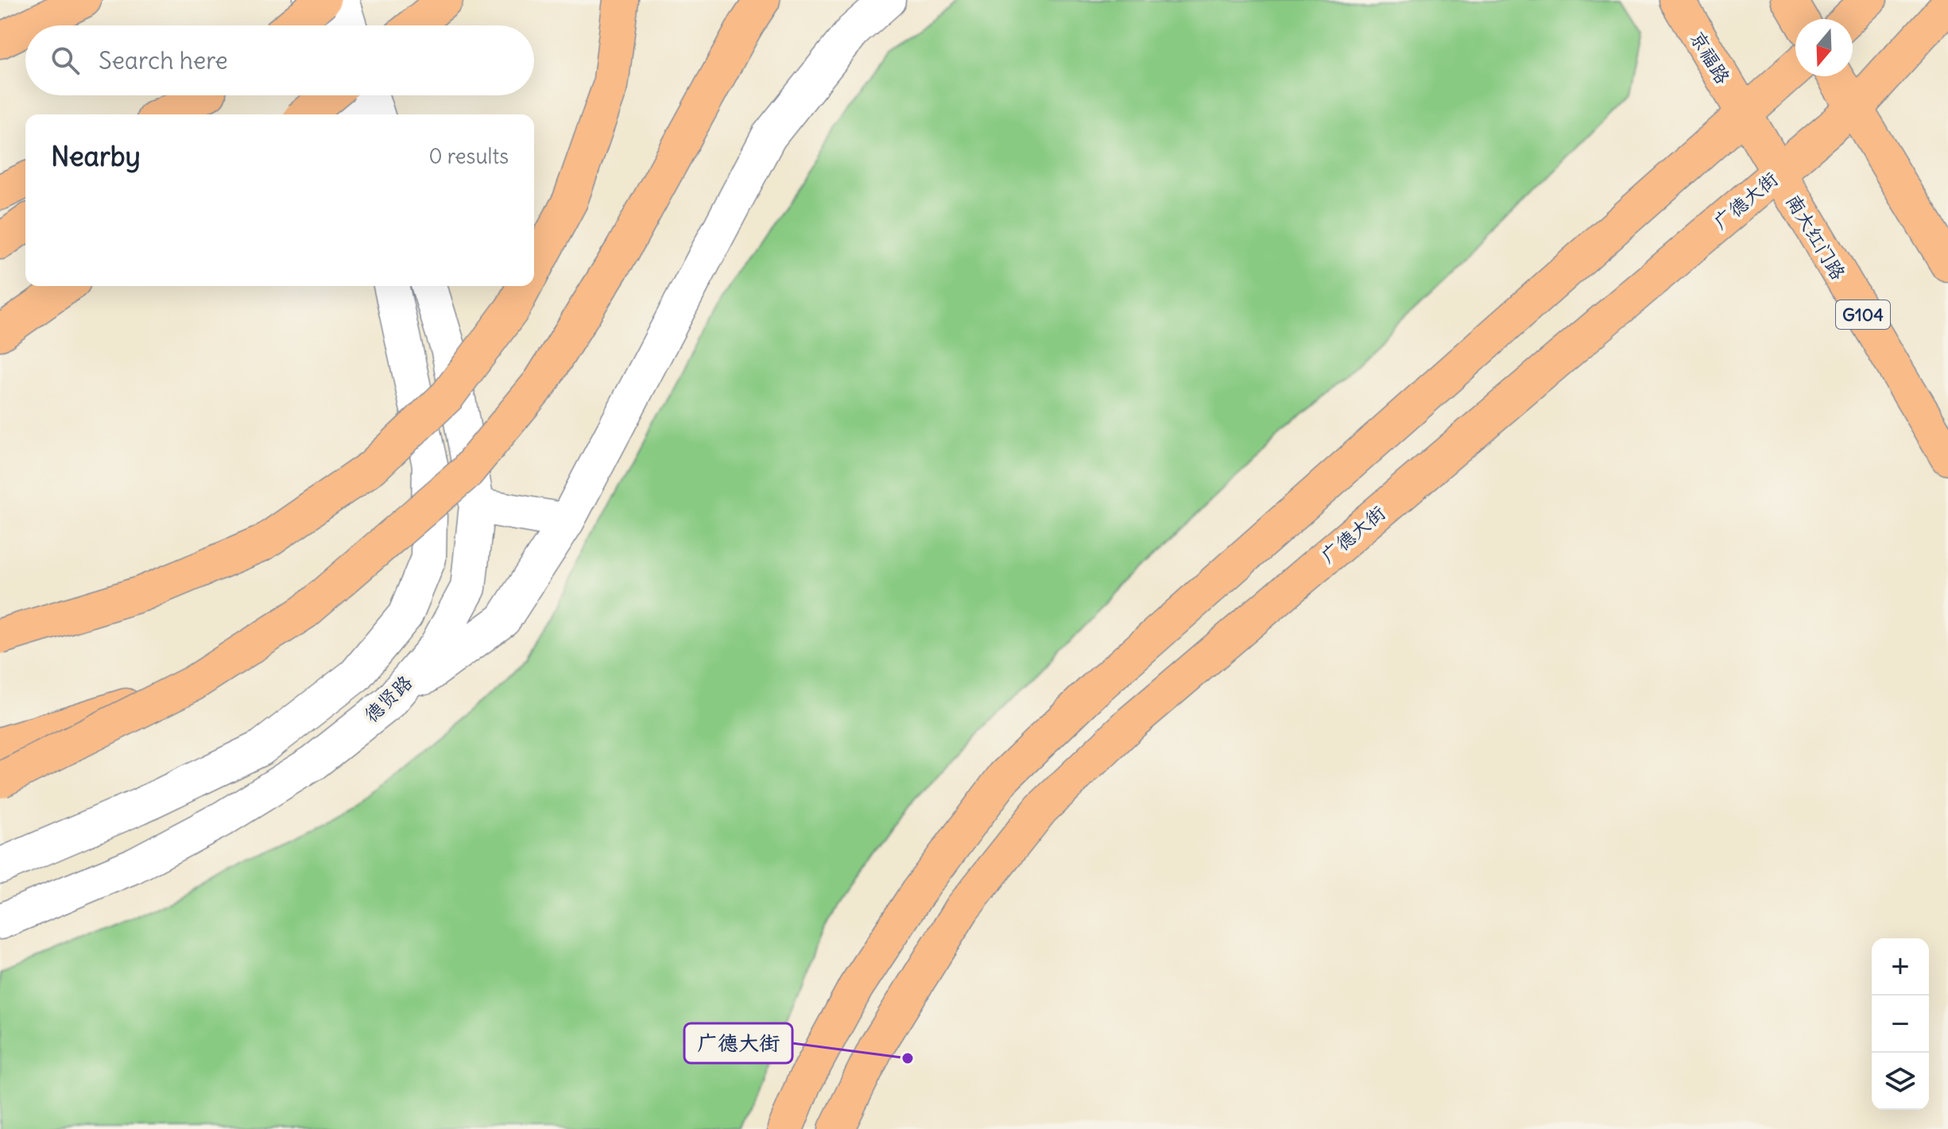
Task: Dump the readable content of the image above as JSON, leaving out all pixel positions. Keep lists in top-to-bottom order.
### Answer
{
  "streets": {
    "main road": [
      "京福路",
      "广德大街",
      "南大红门路",
      "G104"
    ],
    "street": ["德贤路"]
  },
  "crossings": [
    ["京福路", "南大红门路"],
    ["广德大街", "南大红门路"]
  ],
  "places": ["广德大街"],
  "north": "bottom",
  "page": {
    "search": "Search here",
    "heading": ["Nearby", "0 results"],
    "map_buttons": ["+", "−"]
  }
}
